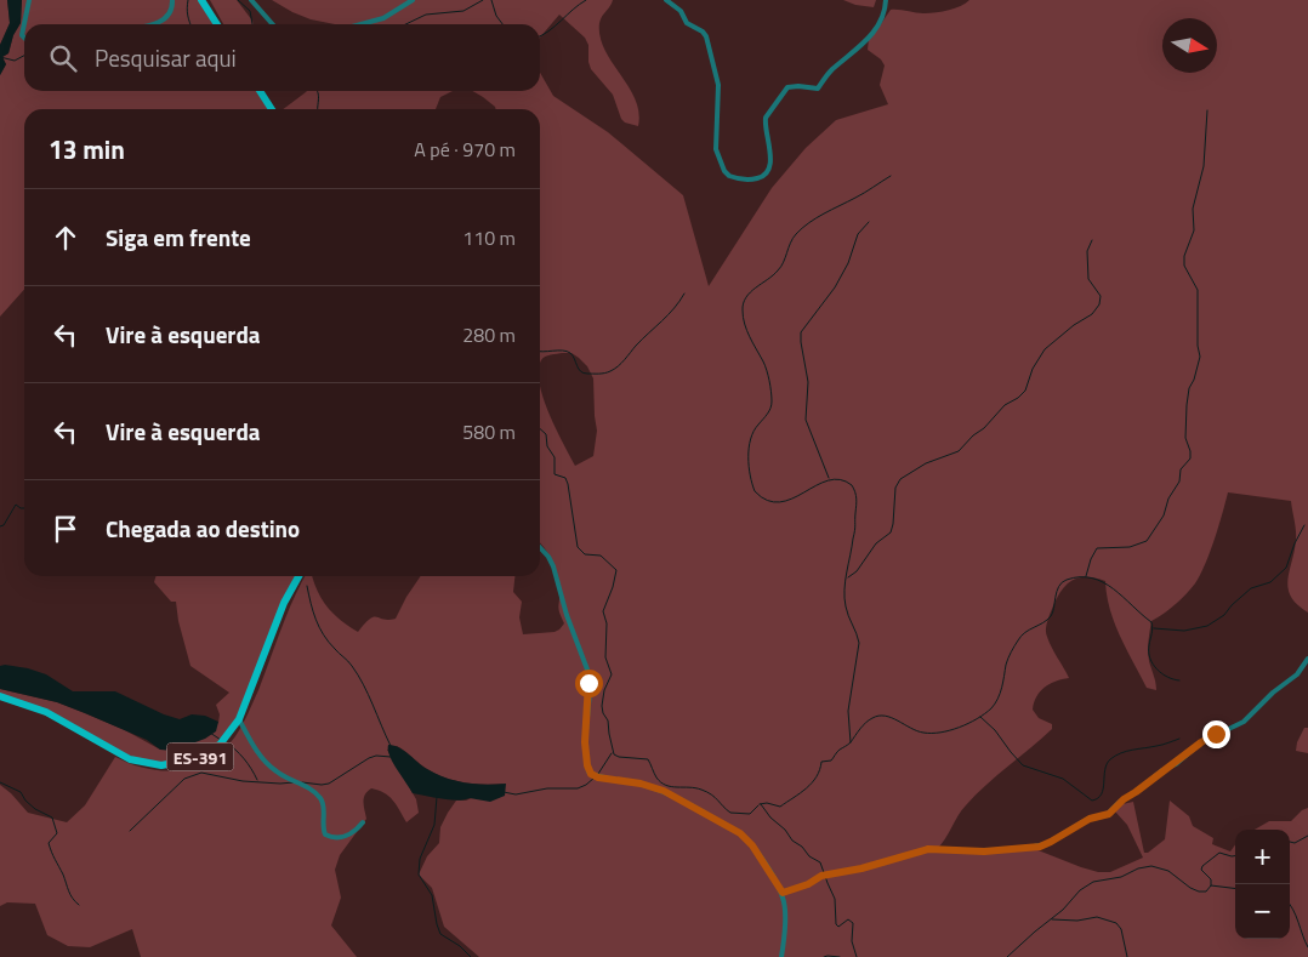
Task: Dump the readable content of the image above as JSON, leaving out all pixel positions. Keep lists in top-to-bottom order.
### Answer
{
  "streets": {
    "main road": ["ES-391"]
  },
  "north": "right",
  "page": {
    "search": "Pesquisar aqui",
    "heading": ["13 min", "A pé · 970 m"],
    "list": [
      ["Siga em frente", "110 m"],
      ["Vire à esquerda", "280 m"],
      ["Vire à esquerda", "580 m"],
      "Chegada ao destino"
    ],
    "map_buttons": ["+", "−"]
  }
}
